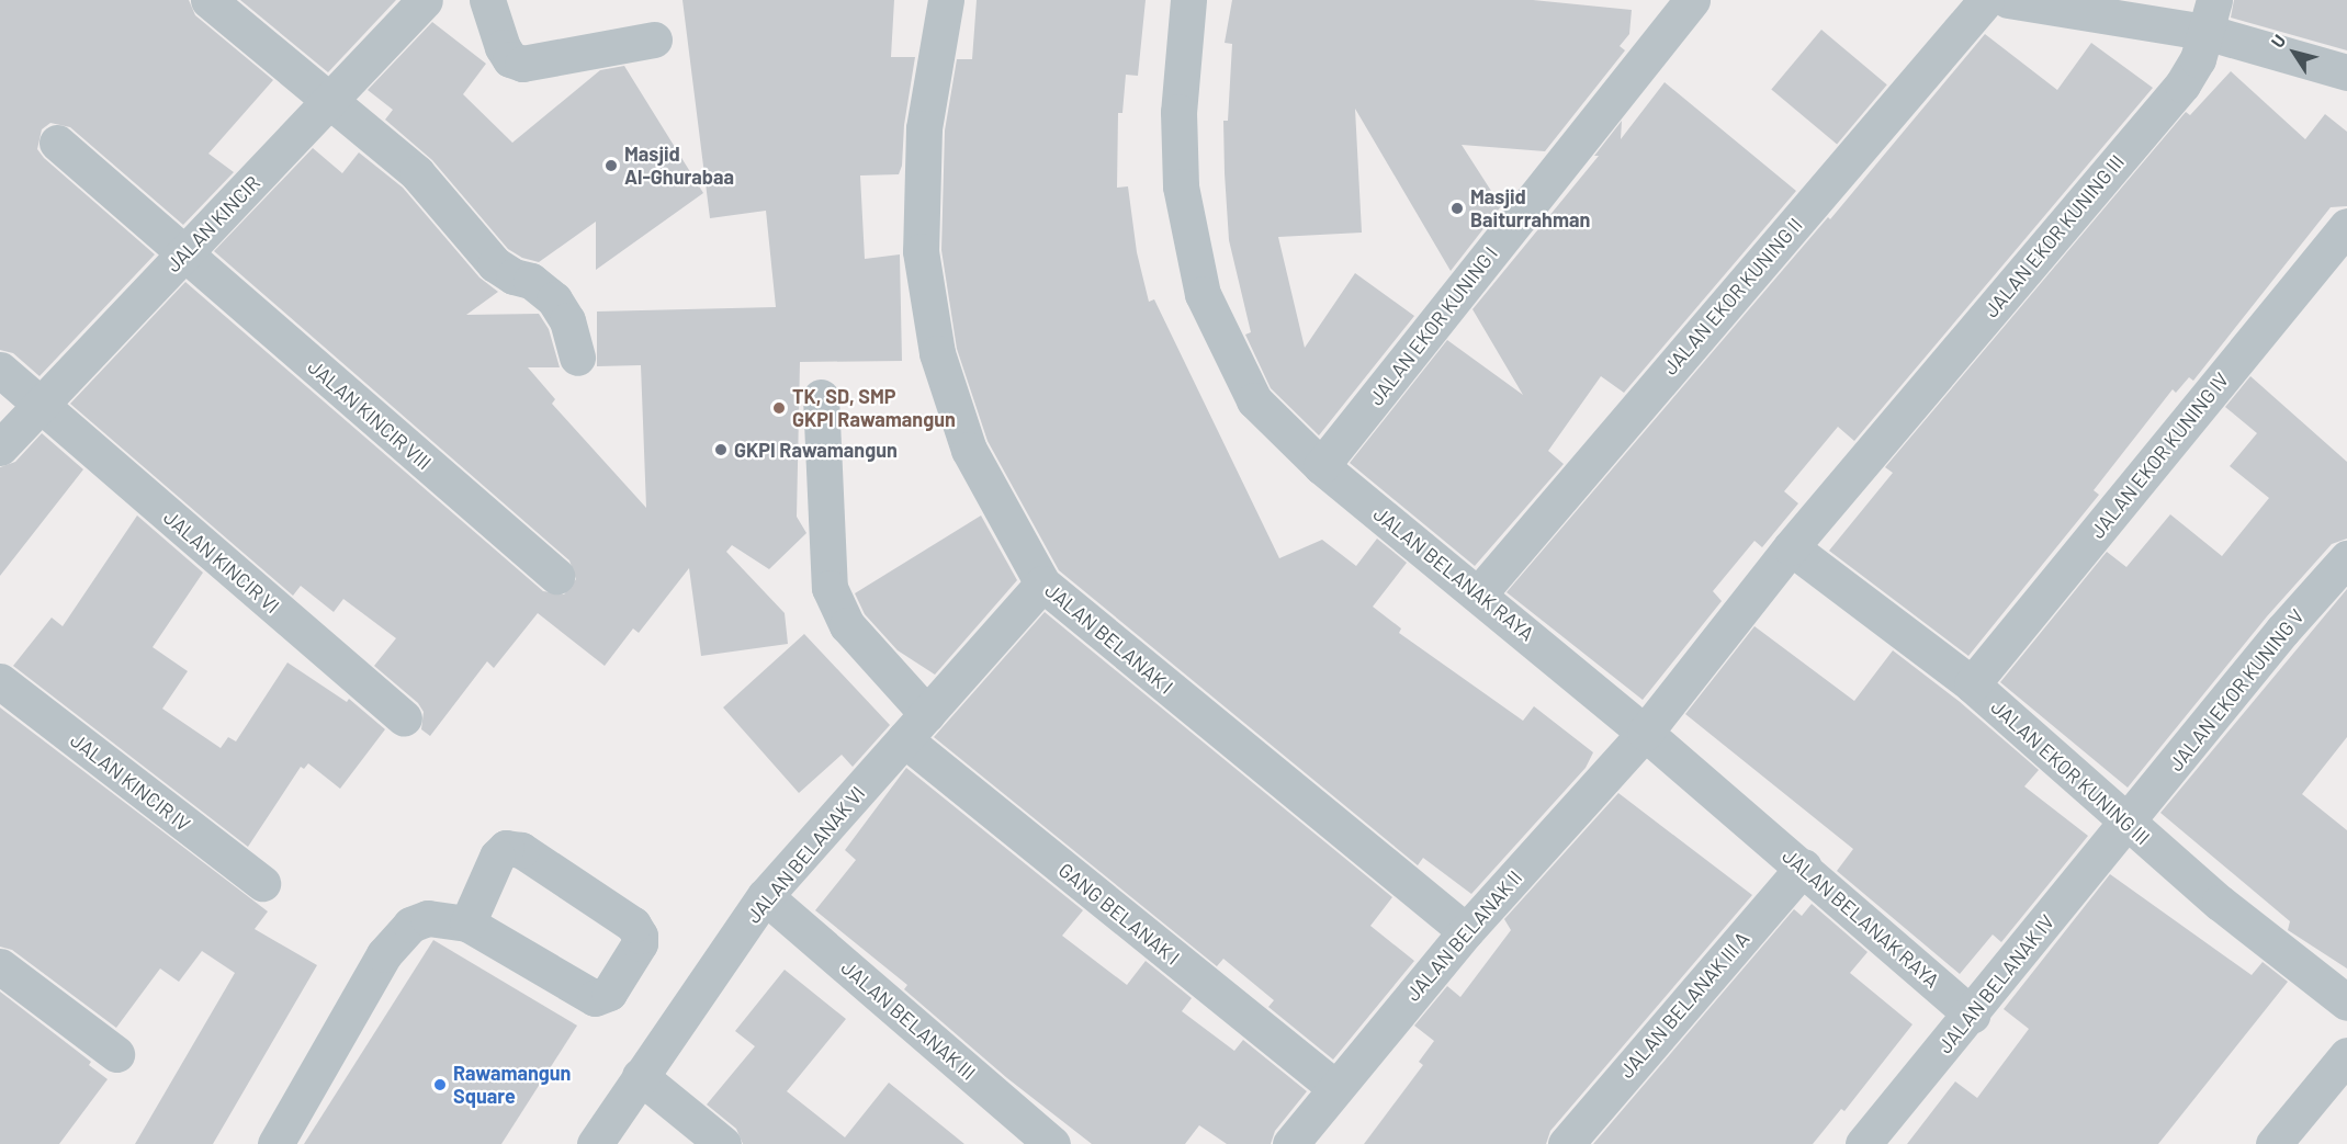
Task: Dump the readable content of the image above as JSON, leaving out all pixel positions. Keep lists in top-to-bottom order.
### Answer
{
  "streets": {
    "street": [
      "JALAN KINCIR",
      "JALAN EKOR KUNING III",
      "JALAN EKOR KUNING II",
      "JALAN EKOR KUNING I",
      "JALAN KINCIR VIII",
      "JALAN EKOR KUNING IV",
      "JALAN KINCIR VI",
      "JALAN BELANAK RAYA",
      "JALAN BELANAK I",
      "JALAN EKOR KUNING V",
      "JALAN KINCIR IV",
      "JALAN BELANAK VI",
      "GANG BELANAK I",
      "JALAN BELANAK II",
      "JALAN BELANAK IV",
      "JALAN BELANAK III A",
      "JALAN BELANAK III"
    ]
  },
  "crossings": [
    ["JALAN KINCIR", "JALAN KINCIR VIII"],
    ["JALAN KINCIR", "JALAN KINCIR VI"],
    ["JALAN EKOR KUNING III", "JALAN EKOR KUNING IV"],
    ["JALAN EKOR KUNING III", "JALAN BELANAK RAYA"],
    ["JALAN EKOR KUNING III", "JALAN EKOR KUNING V"],
    ["JALAN EKOR KUNING III", "JALAN BELANAK II"],
    ["JALAN EKOR KUNING III", "JALAN BELANAK IV"],
    ["JALAN EKOR KUNING II", "JALAN BELANAK RAYA"],
    ["JALAN EKOR KUNING I", "JALAN BELANAK RAYA"],
    ["JALAN BELANAK RAYA", "JALAN BELANAK II"],
    ["JALAN BELANAK RAYA", "JALAN BELANAK IV"],
    ["JALAN BELANAK RAYA", "JALAN BELANAK III A"],
    ["JALAN BELANAK I", "JALAN BELANAK VI"],
    ["JALAN BELANAK I", "JALAN BELANAK II"],
    ["JALAN EKOR KUNING V", "JALAN BELANAK IV"],
    ["JALAN BELANAK VI", "GANG BELANAK I"],
    ["JALAN BELANAK VI", "JALAN BELANAK III"],
    ["GANG BELANAK I", "JALAN BELANAK II"]
  ],
  "places": [
    "Masjid Al-Ghurabaa",
    "Masjid Baiturrahman",
    "TK, SD, SMP GKPI Rawamangun",
    "GKPI Rawamangun",
    "Rawamangun Square"
  ],
  "north": "top left"
}
